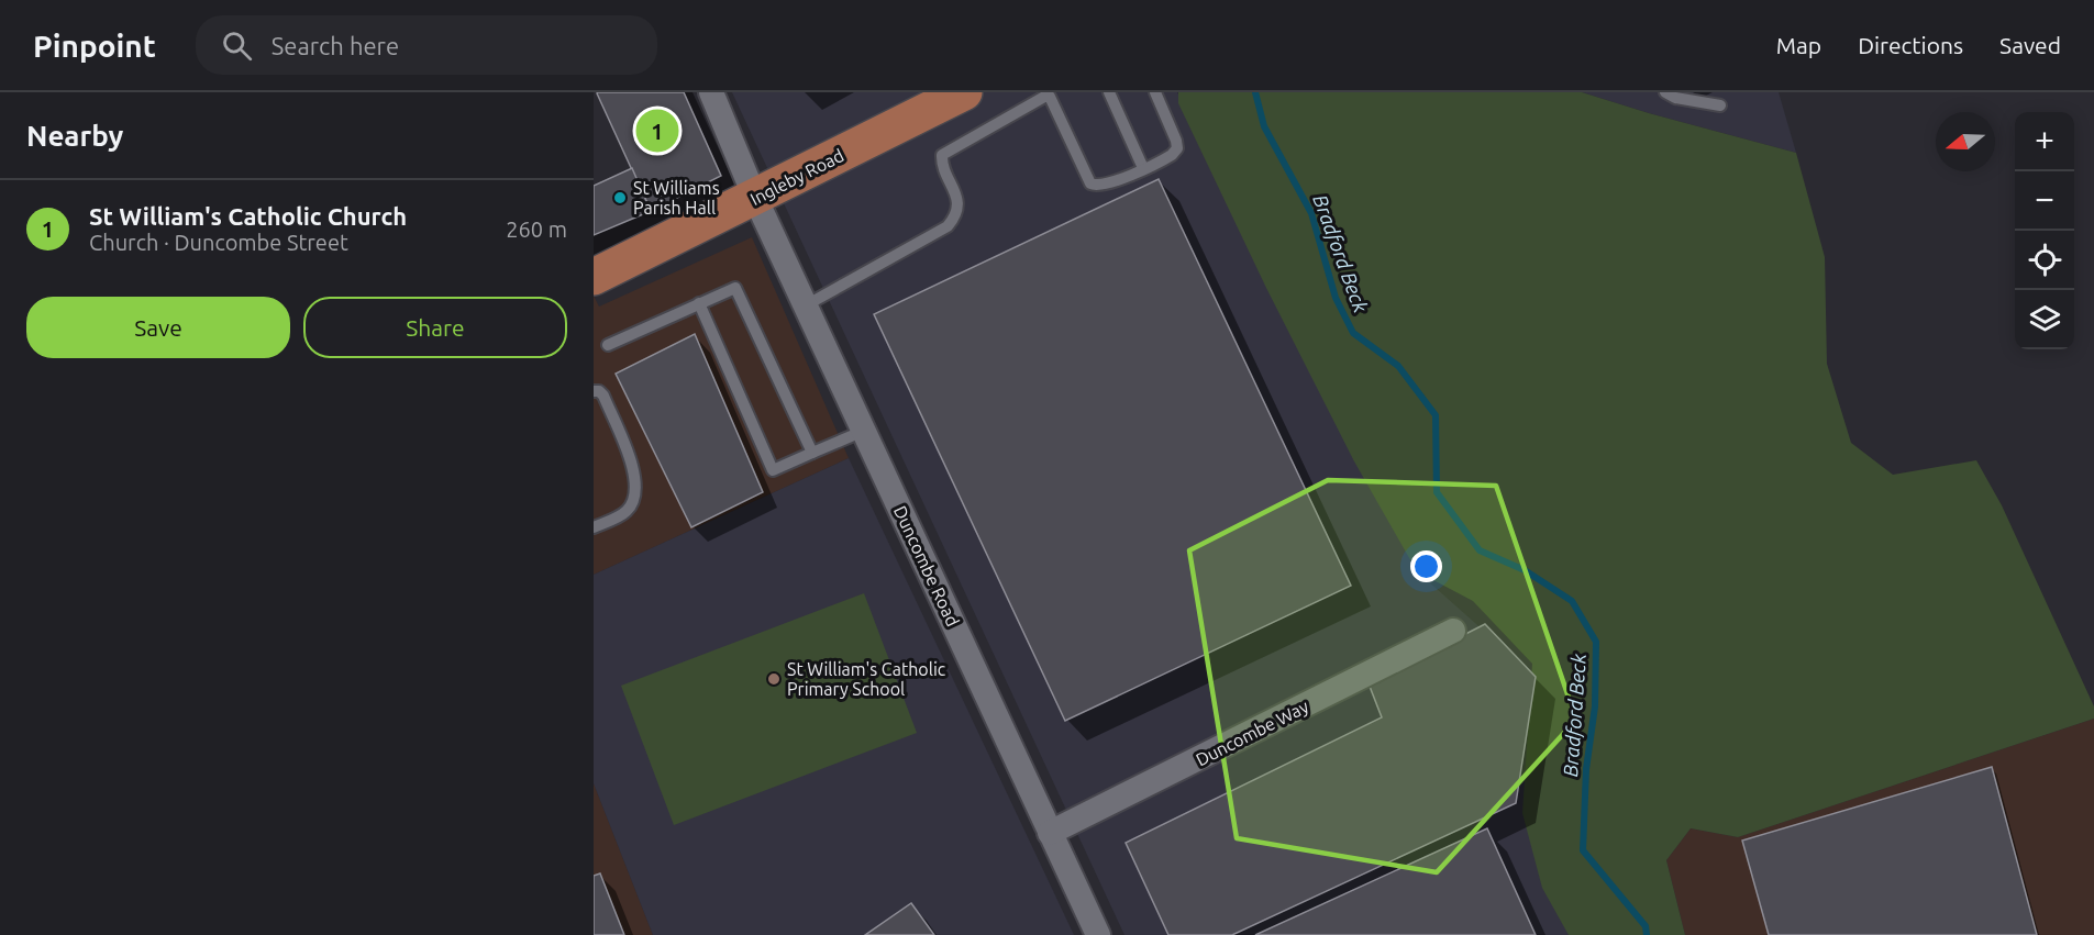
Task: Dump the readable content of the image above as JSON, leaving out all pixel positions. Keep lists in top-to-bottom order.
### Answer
{
  "streets": {
    "main road": ["Ingleby Road"],
    "street": ["Duncombe Road", "Duncombe Way"]
  },
  "crossings": [
    ["Ingleby Road", "Duncombe Road"],
    ["Duncombe Road", "Duncombe Way"]
  ],
  "water": ["Bradford Beck"],
  "places": ["St Williams Parish Hall", "St William's Catholic Primary School"],
  "north": "left",
  "page": {
    "header": "Pinpoint",
    "search": "Search here",
    "nav": ["Map", "Directions", "Saved"],
    "heading": "Nearby",
    "pins": "1",
    "map_buttons": ["+", "−"],
    "list": [
      {
        "mark": "1",
        "name": "St William's Catholic Church",
        "note": "Church · Duncombe Street",
        "value": "260 m"
      }
    ],
    "buttons": ["Save", "Share"]
  }
}
